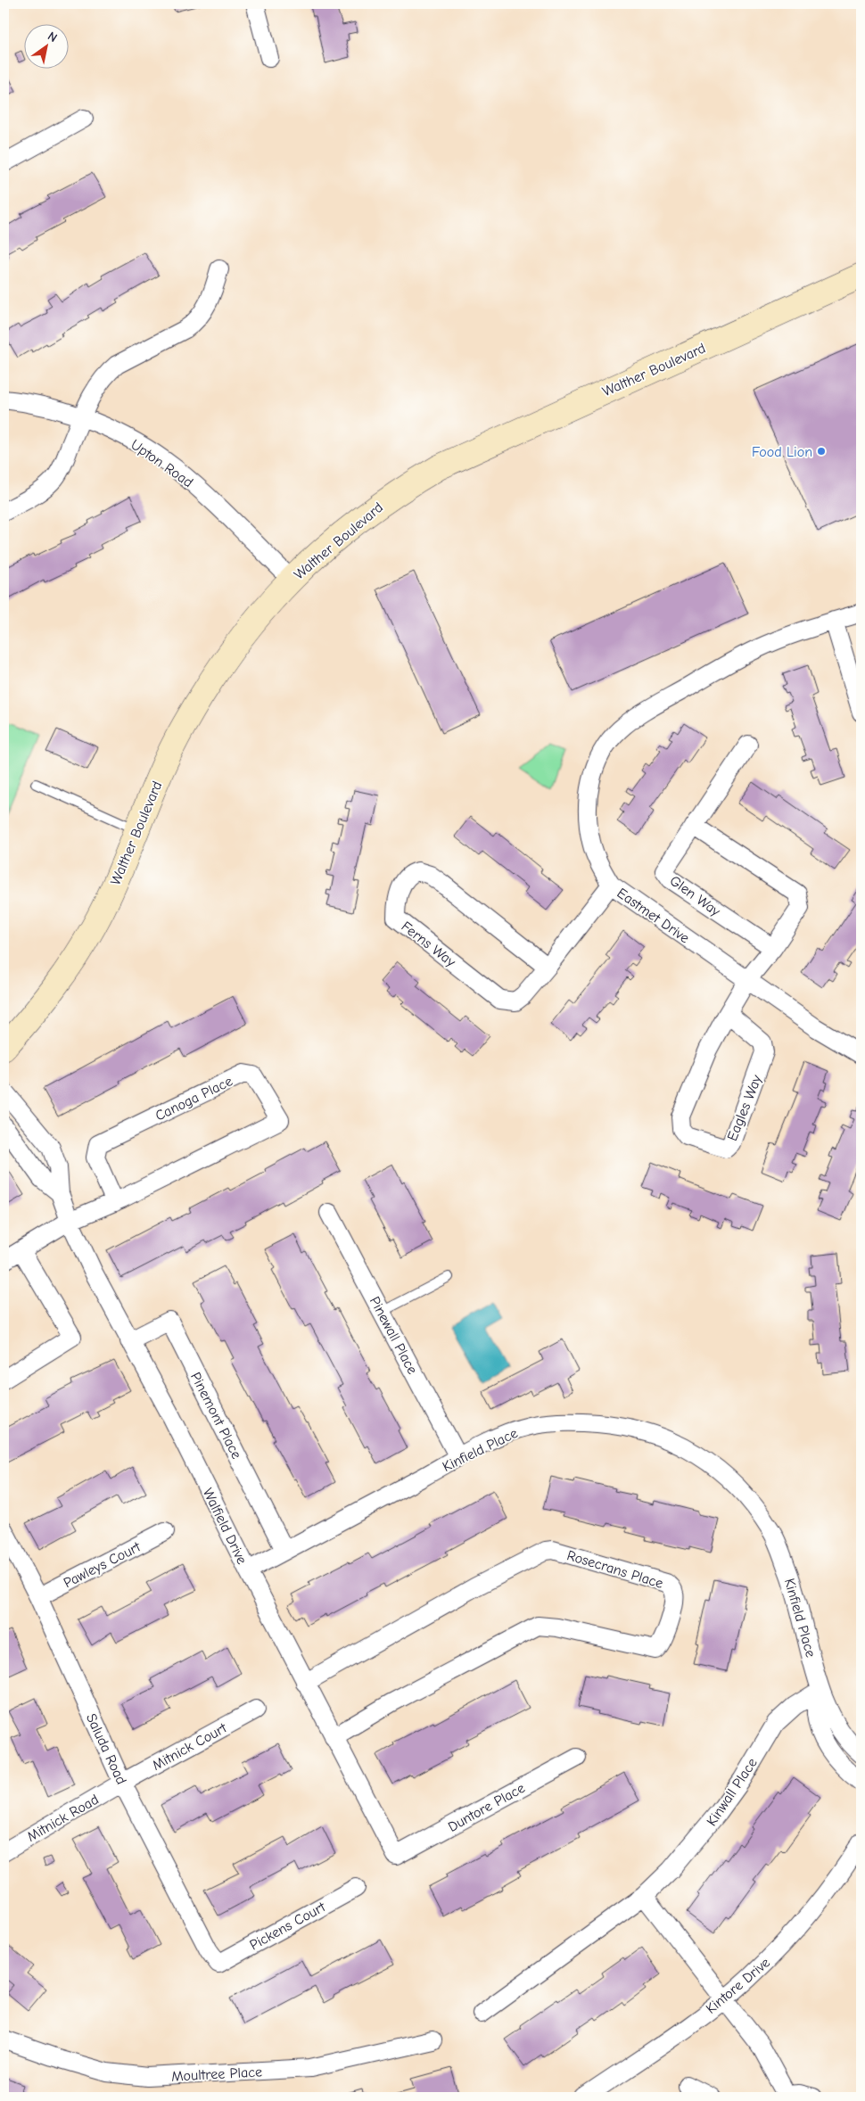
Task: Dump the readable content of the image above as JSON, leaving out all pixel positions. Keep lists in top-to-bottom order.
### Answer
{
  "streets": {
    "main road": ["Walther Boulevard"],
    "street": [
      "Upton Road",
      "Glen Way",
      "Eastmet Drive",
      "Ferns Way",
      "Canoga Place",
      "Eagles Way",
      "Pinewall Place",
      "Pinemont Place",
      "Kinfield Place",
      "Walfield Drive",
      "Pawleys Court",
      "Rosecrans Place",
      "Mitnick Court",
      "Saluda Road",
      "Kinwall Place",
      "Duntore Place",
      "Mitnick Road",
      "Pickens Court",
      "Kintore Drive",
      "Moultree Place"
    ]
  },
  "crossings": [
    ["Walther Boulevard", "Upton Road"],
    ["Eastmet Drive", "Ferns Way"],
    ["Eastmet Drive", "Eagles Way"],
    ["Canoga Place", "Walfield Drive"],
    ["Pinewall Place", "Kinfield Place"],
    ["Pinemont Place", "Kinfield Place"],
    ["Pinemont Place", "Walfield Drive"],
    ["Kinfield Place", "Walfield Drive"],
    ["Kinfield Place", "Kinwall Place"],
    ["Walfield Drive", "Rosecrans Place"],
    ["Walfield Drive", "Duntore Place"],
    ["Pawleys Court", "Saluda Road"],
    ["Mitnick Court", "Saluda Road"],
    ["Mitnick Court", "Mitnick Road"],
    ["Saluda Road", "Mitnick Road"],
    ["Saluda Road", "Pickens Court"]
  ],
  "places": ["Food Lion"],
  "north": "top right"
}
